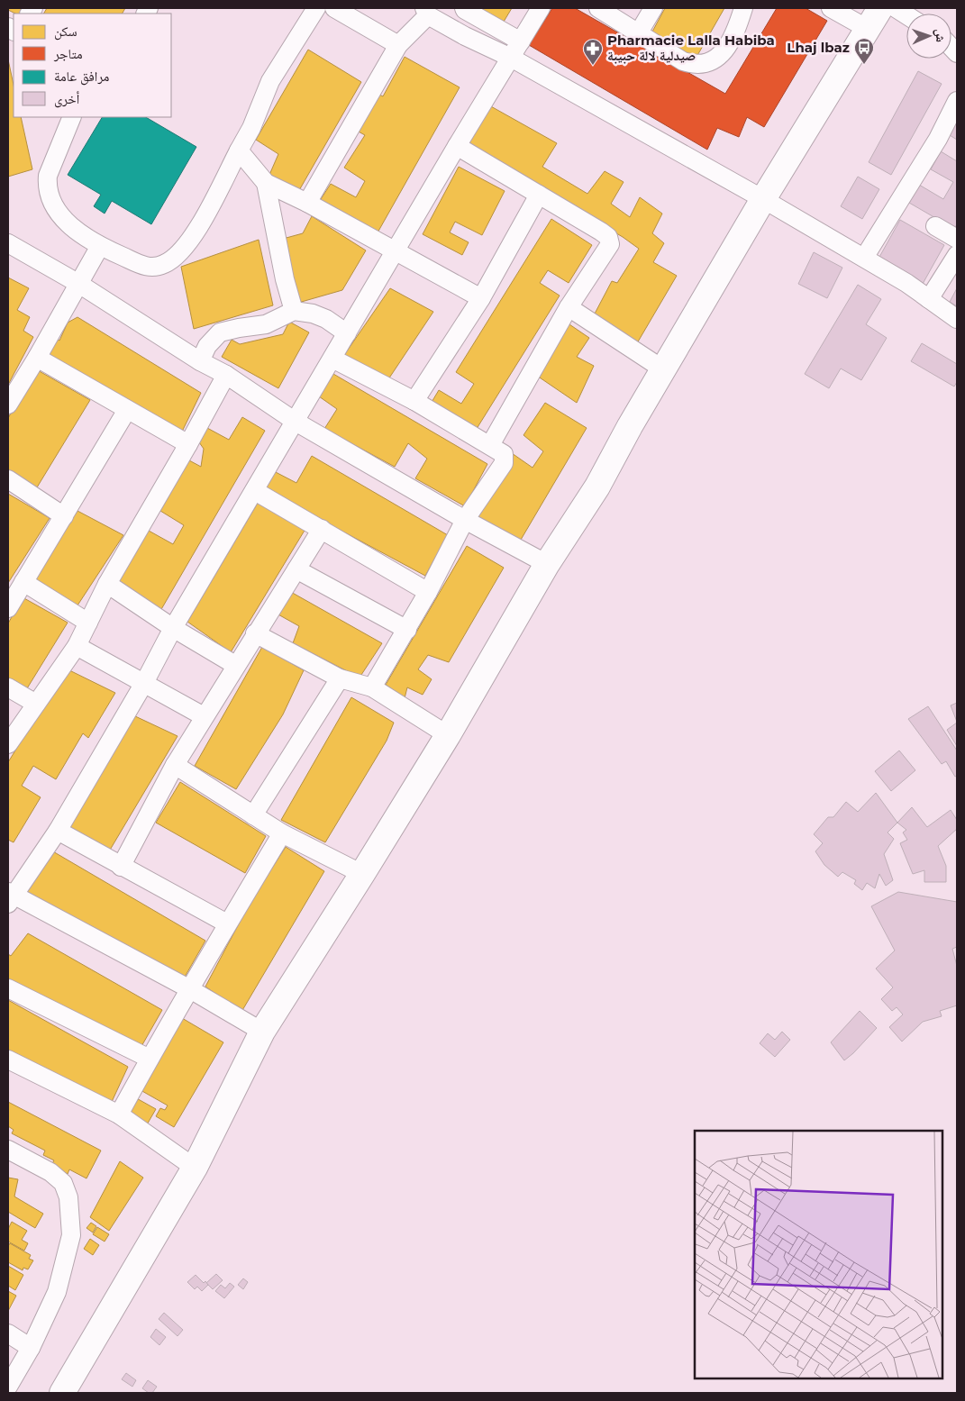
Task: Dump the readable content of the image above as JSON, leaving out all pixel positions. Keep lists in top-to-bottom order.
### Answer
{
  "places": {
    "bus stop": ["Lhaj lbaz"],
    "pharmacy": ["Pharmacie Lalla Habiba صيدلية لالة حبيبة"]
  },
  "legend": [
    "سكن",
    "متاجر",
    "مرافق عامة",
    "أخرى"
  ],
  "north": "right"
}
